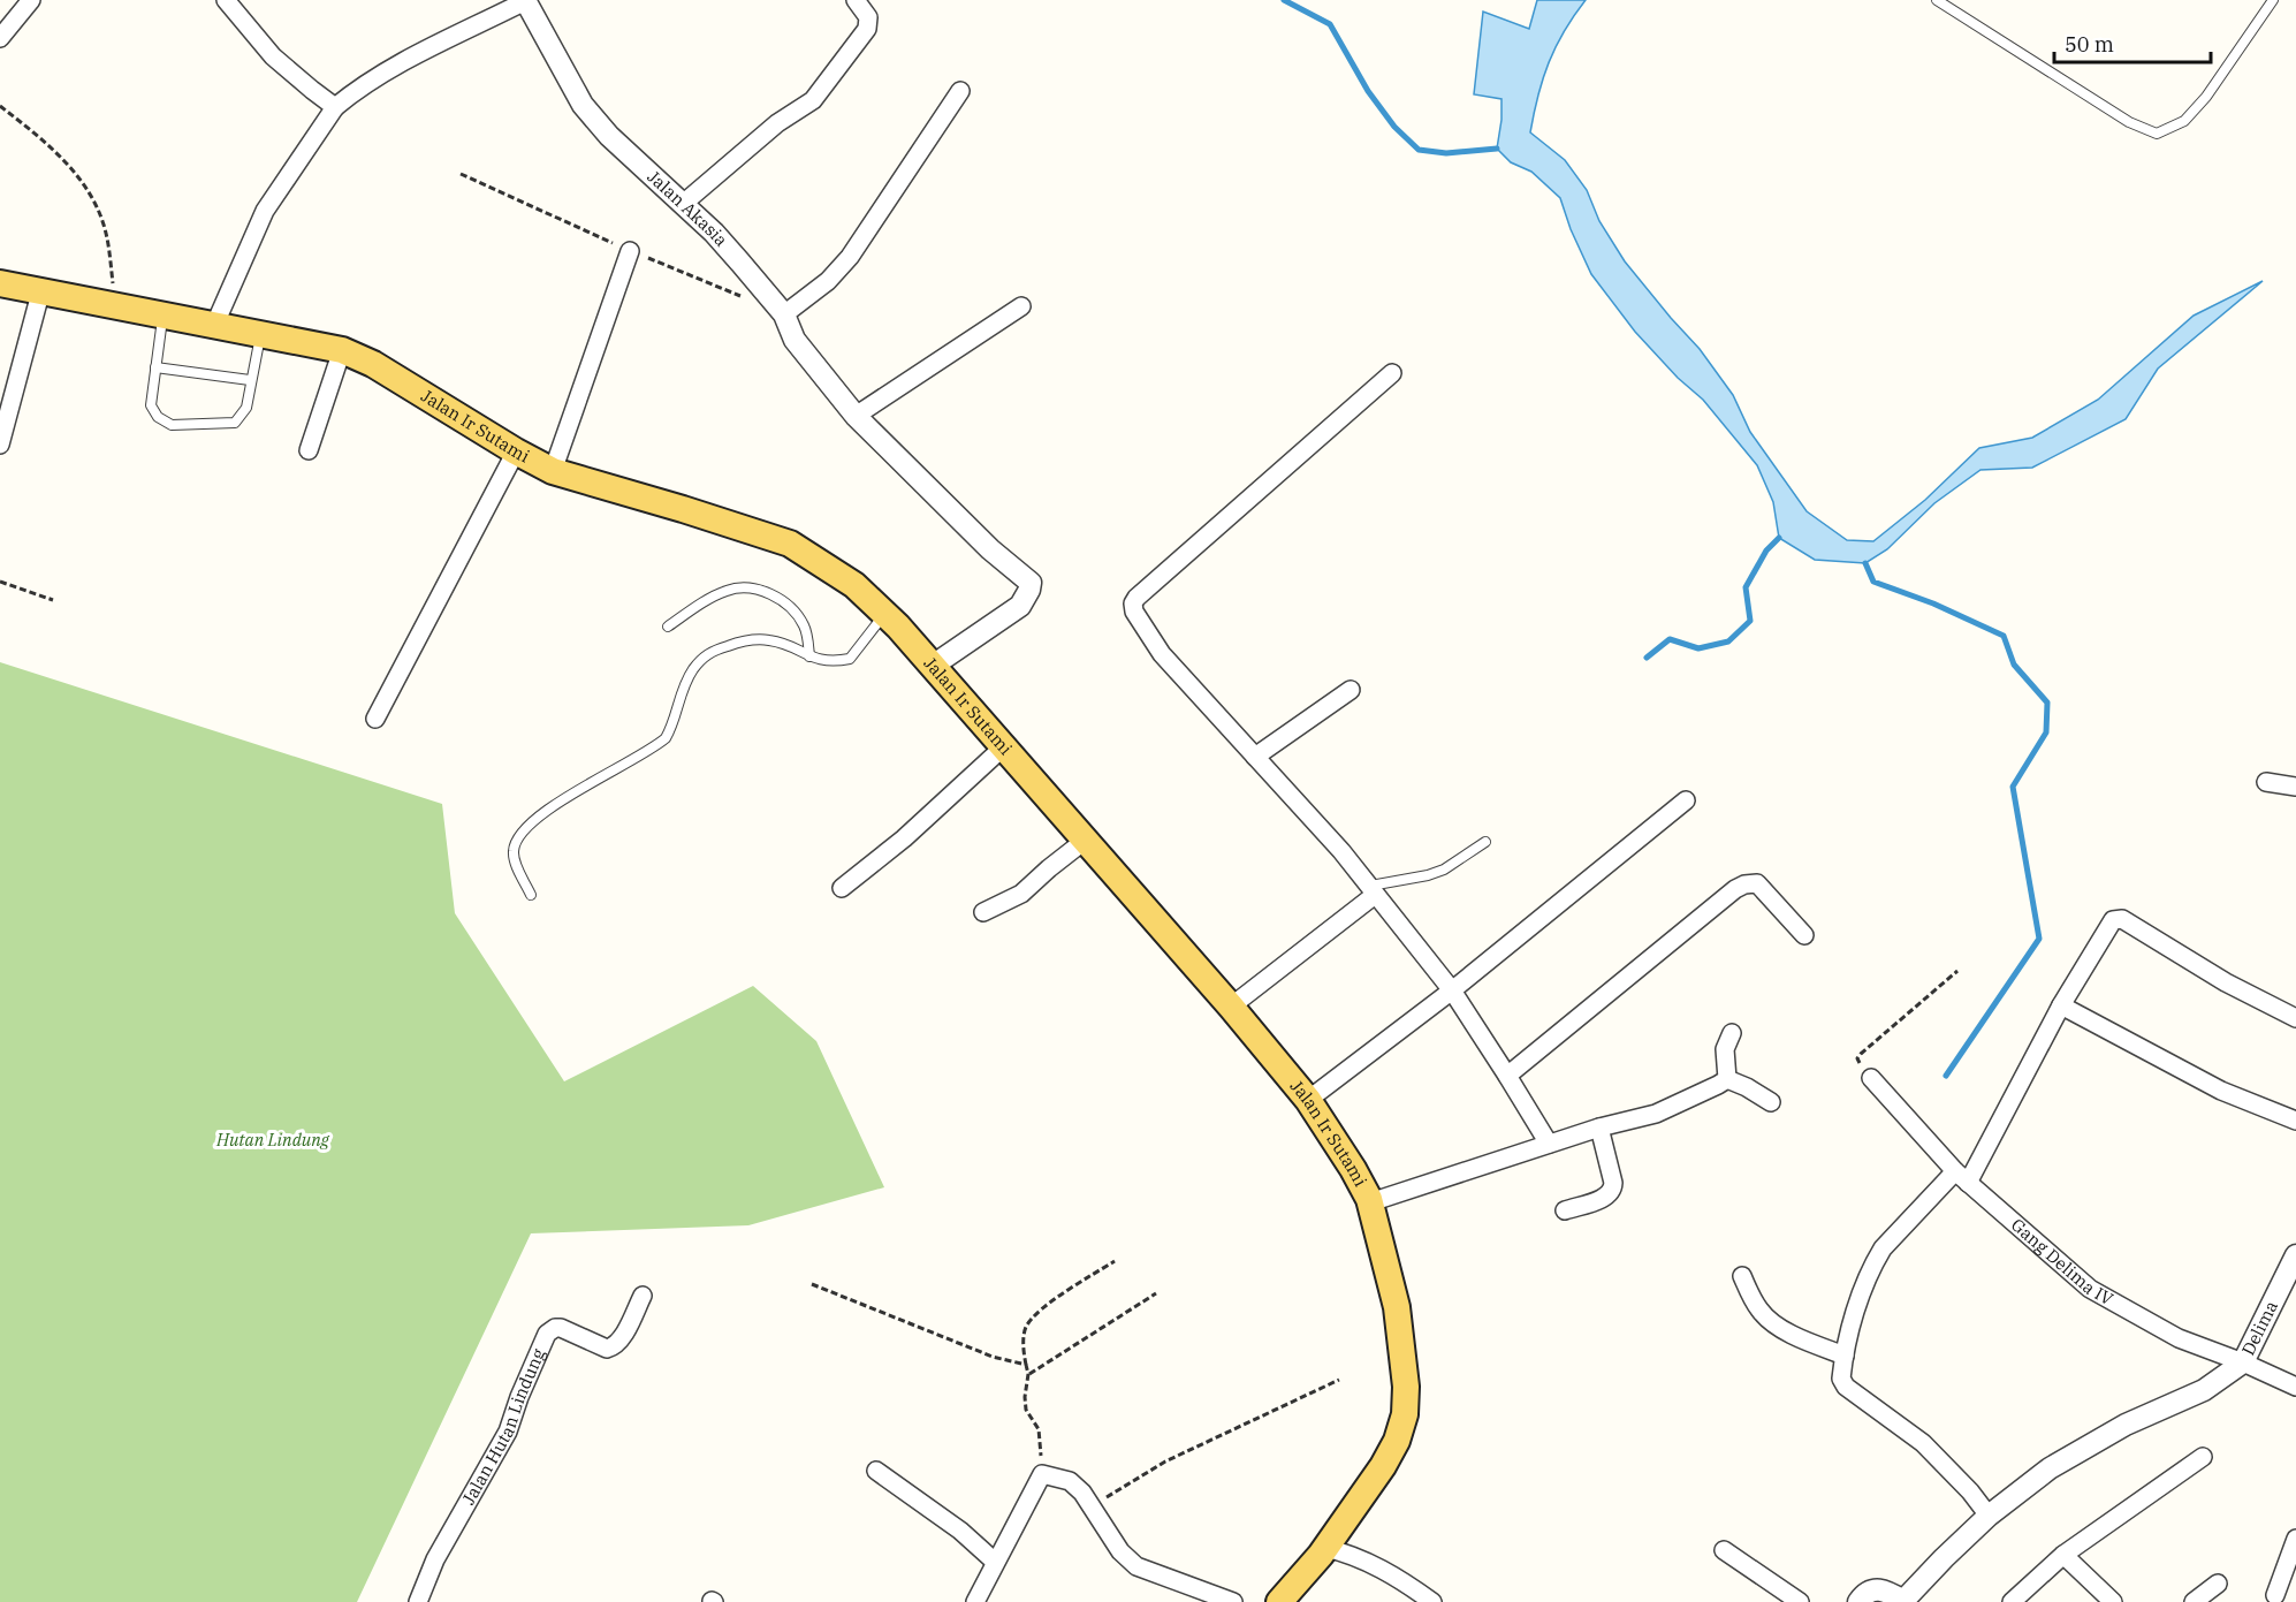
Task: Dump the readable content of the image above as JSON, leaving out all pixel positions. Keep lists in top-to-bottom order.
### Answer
{
  "streets": {
    "main road": ["Jalan Ir Sutami"],
    "street": [
      "Jalan Akasia",
      "Gang Delima IV",
      "Delima",
      "Jalan Hutan Lindung"
    ]
  },
  "crossings": [
    ["Jalan Akasia", "Jalan Ir Sutami"],
    ["Gang Delima IV", "Delima"]
  ],
  "parks": ["Hutan Lindung"],
  "scale_bar": "50 m"
}
